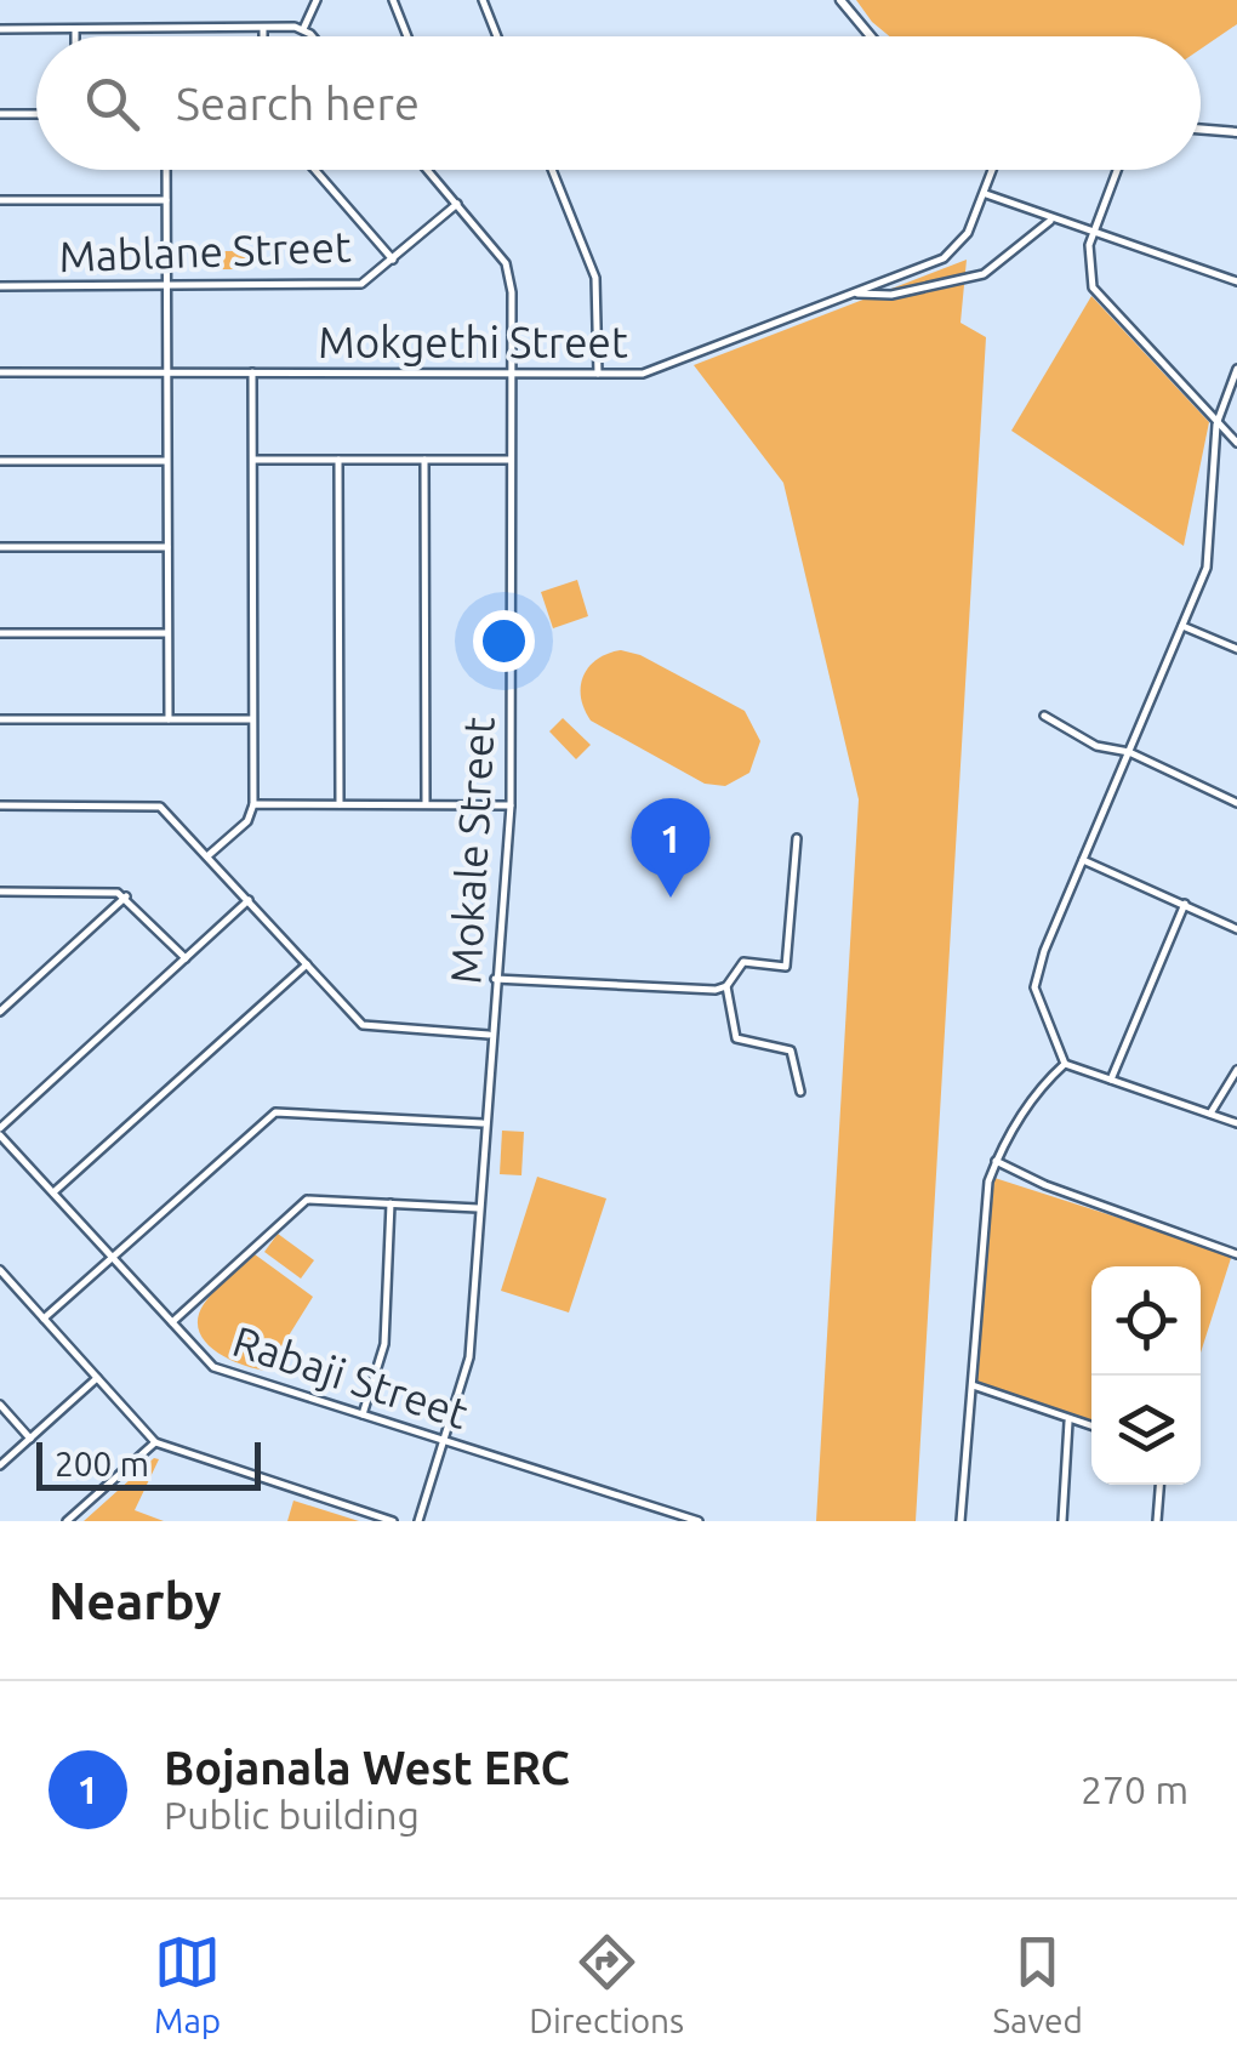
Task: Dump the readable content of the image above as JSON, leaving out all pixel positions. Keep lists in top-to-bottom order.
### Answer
{
  "streets": {
    "street": [
      "Mablane Street",
      "Mokgethi Street",
      "Mokale Street",
      "Rabaji Street"
    ]
  },
  "crossings": [
    ["Mablane Street", "Mokale Street"],
    ["Mokgethi Street", "Mokale Street"],
    ["Mokale Street", "Rabaji Street"]
  ],
  "scale_bar": "200 m",
  "page": {
    "search": "Search here",
    "pins": "1",
    "scale": "200 m",
    "heading": "Nearby",
    "list": [
      {
        "mark": "1",
        "name": "Bojanala West ERC",
        "note": "Public building",
        "value": "270 m"
      }
    ],
    "nav": ["Map", "Directions", "Saved"]
  }
}
